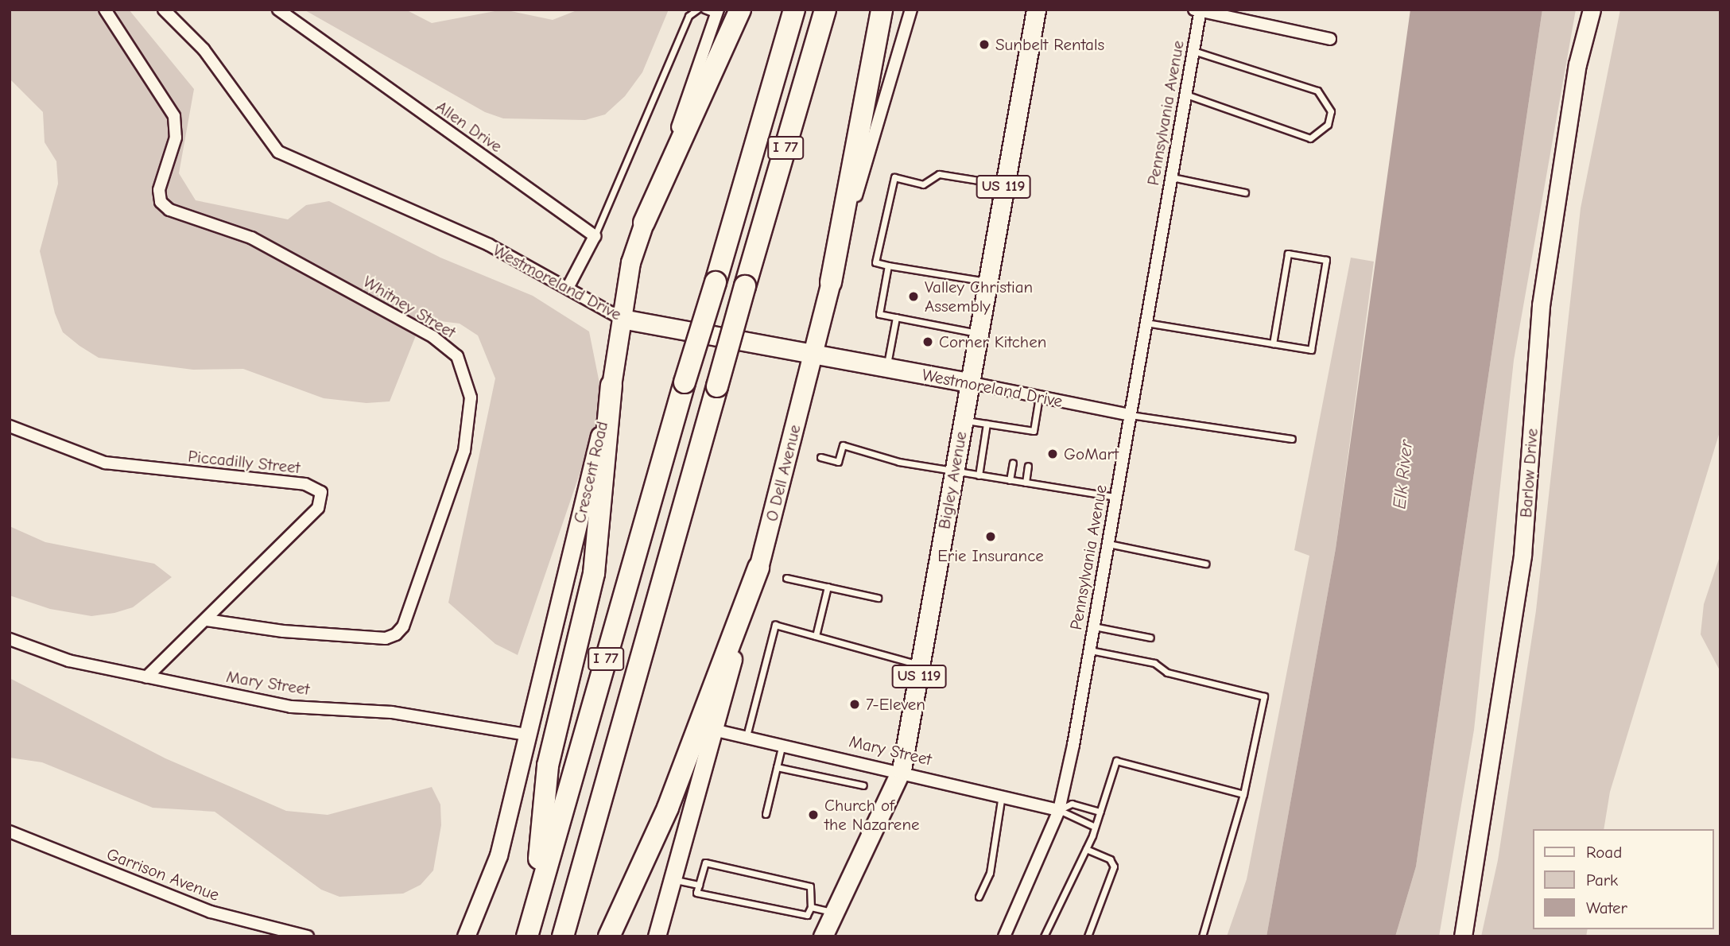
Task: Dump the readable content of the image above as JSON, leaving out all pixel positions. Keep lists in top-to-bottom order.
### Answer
{
  "streets": {
    "highway": ["I 77"],
    "main road": [
      "US 119",
      "Westmoreland Drive",
      "Crescent Road",
      "O Dell Avenue",
      "Bigley Avenue"
    ],
    "street": [
      "Pennsylvania Avenue",
      "Allen Drive",
      "Whitney Street",
      "Piccadilly Street",
      "Barlow Drive",
      "Mary Street",
      "Garrison Avenue"
    ]
  },
  "crossings": [
    ["Pennsylvania Avenue", "Westmoreland Drive"],
    ["Pennsylvania Avenue", "Mary Street"],
    ["Westmoreland Drive", "Crescent Road"],
    ["Westmoreland Drive", "O Dell Avenue"],
    ["Westmoreland Drive", "Bigley Avenue"],
    ["Whitney Street", "Piccadilly Street"],
    ["Piccadilly Street", "Mary Street"],
    ["Crescent Road", "Mary Street"],
    ["O Dell Avenue", "Mary Street"],
    ["Bigley Avenue", "Mary Street"]
  ],
  "water": ["Elk River"],
  "places": [
    "Sunbelt Rentals",
    "Valley Christian Assembly",
    "Corner Kitchen",
    "GoMart",
    "Erie Insurance",
    "7-Eleven",
    "Church of the Nazarene"
  ],
  "legend": ["Road", "Park", "Water"]
}
